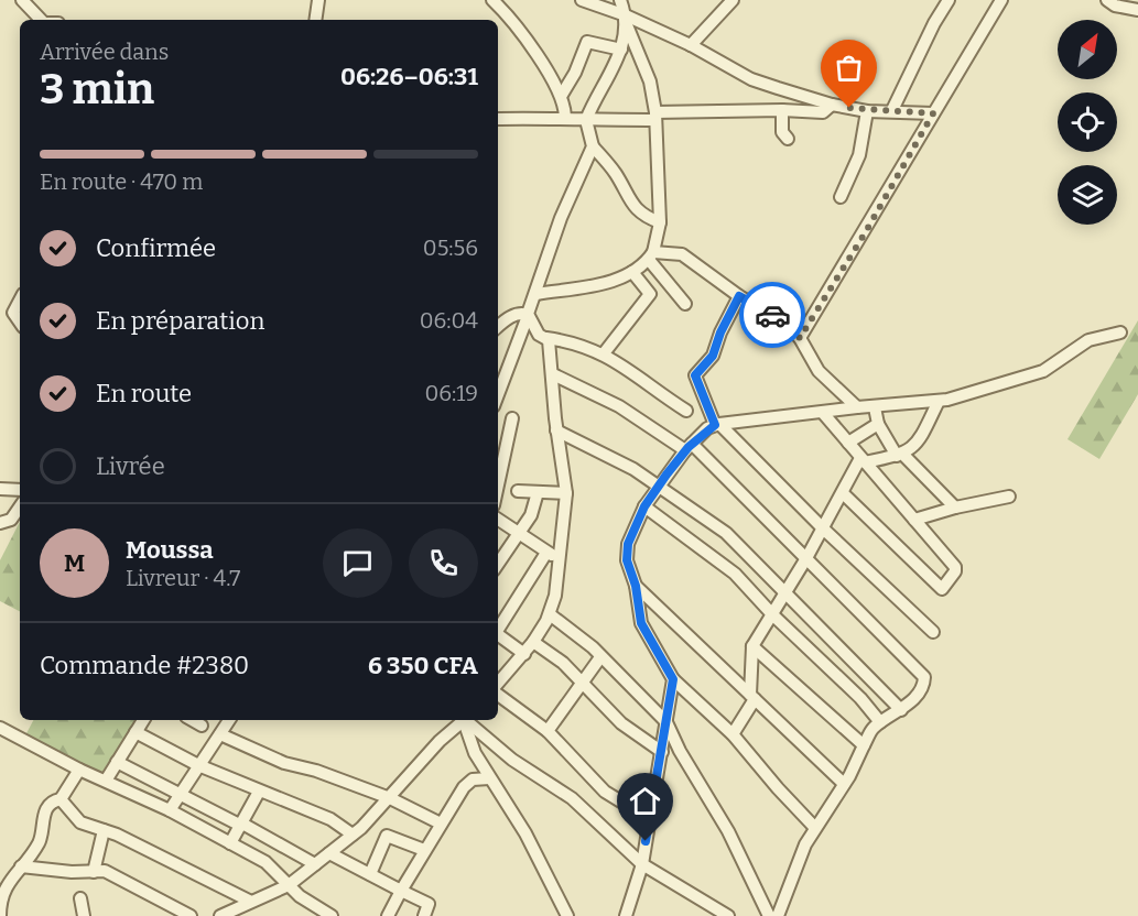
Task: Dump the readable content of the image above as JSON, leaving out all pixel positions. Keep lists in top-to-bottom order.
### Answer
{
  "north": "top right",
  "page": {
    "heading": ["3 min", "Arrivée dans", "06:26–06:31"],
    "panel": [
      "Moussa",
      "Livreur · 4.7",
      "Commande #2380",
      "6 350 CFA"
    ],
    "bar": "En route · 470 m",
    "list": [
      ["Confirmée", "05:56"],
      ["En préparation", "06:04"],
      ["En route", "06:19"],
      "Livrée"
    ],
    "round": "M"
  }
}
